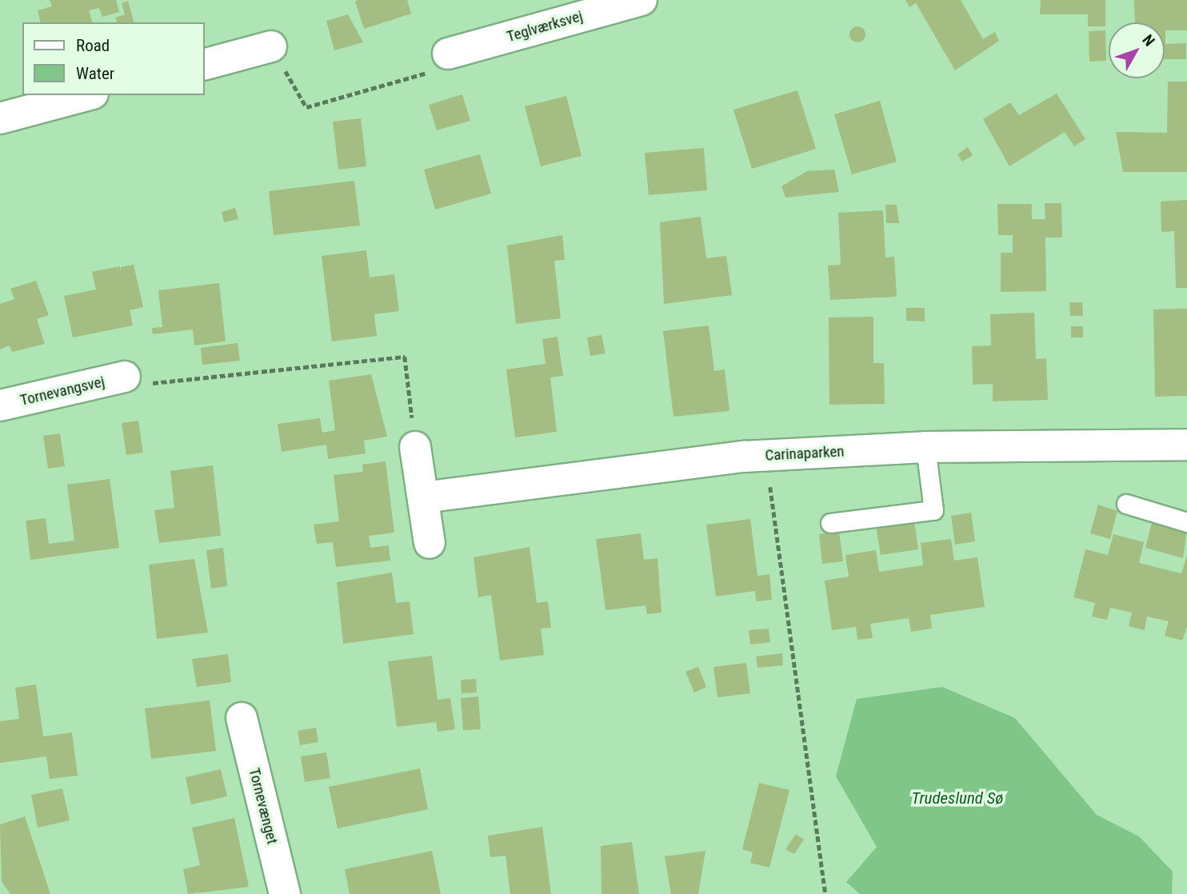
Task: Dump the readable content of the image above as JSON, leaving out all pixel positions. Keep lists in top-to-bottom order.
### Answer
{
  "streets": {
    "street": [
      "Teglværksvej",
      "Tornevangsvej",
      "Carinaparken",
      "Tornevænget"
    ]
  },
  "water": ["Trudeslund Sø"],
  "legend": ["Road", "Water"],
  "north": "top right"
}
